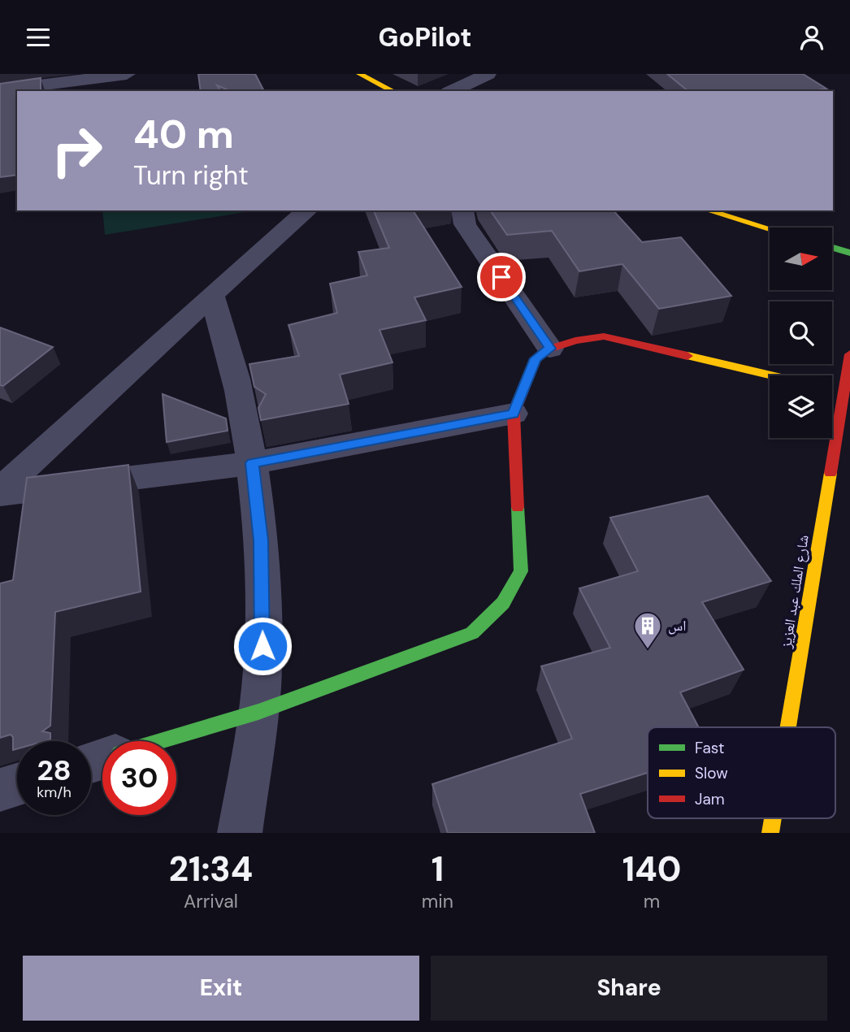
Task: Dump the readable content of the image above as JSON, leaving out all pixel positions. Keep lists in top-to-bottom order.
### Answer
{
  "streets": {
    "street": ["شارع الملك عبد العزيز"]
  },
  "places": {
    "building": ["اس"]
  },
  "legend": ["Fast", "Slow", "Jam"],
  "north": "right",
  "page": {
    "header": "GoPilot",
    "turn": ["40 m", "Turn right"],
    "speed": "28 km/h",
    "limit": "30",
    "eta": [
      "21:34",
      "Arrival",
      "1",
      "min",
      "140",
      "m"
    ],
    "buttons": ["Exit", "Share"]
  }
}
